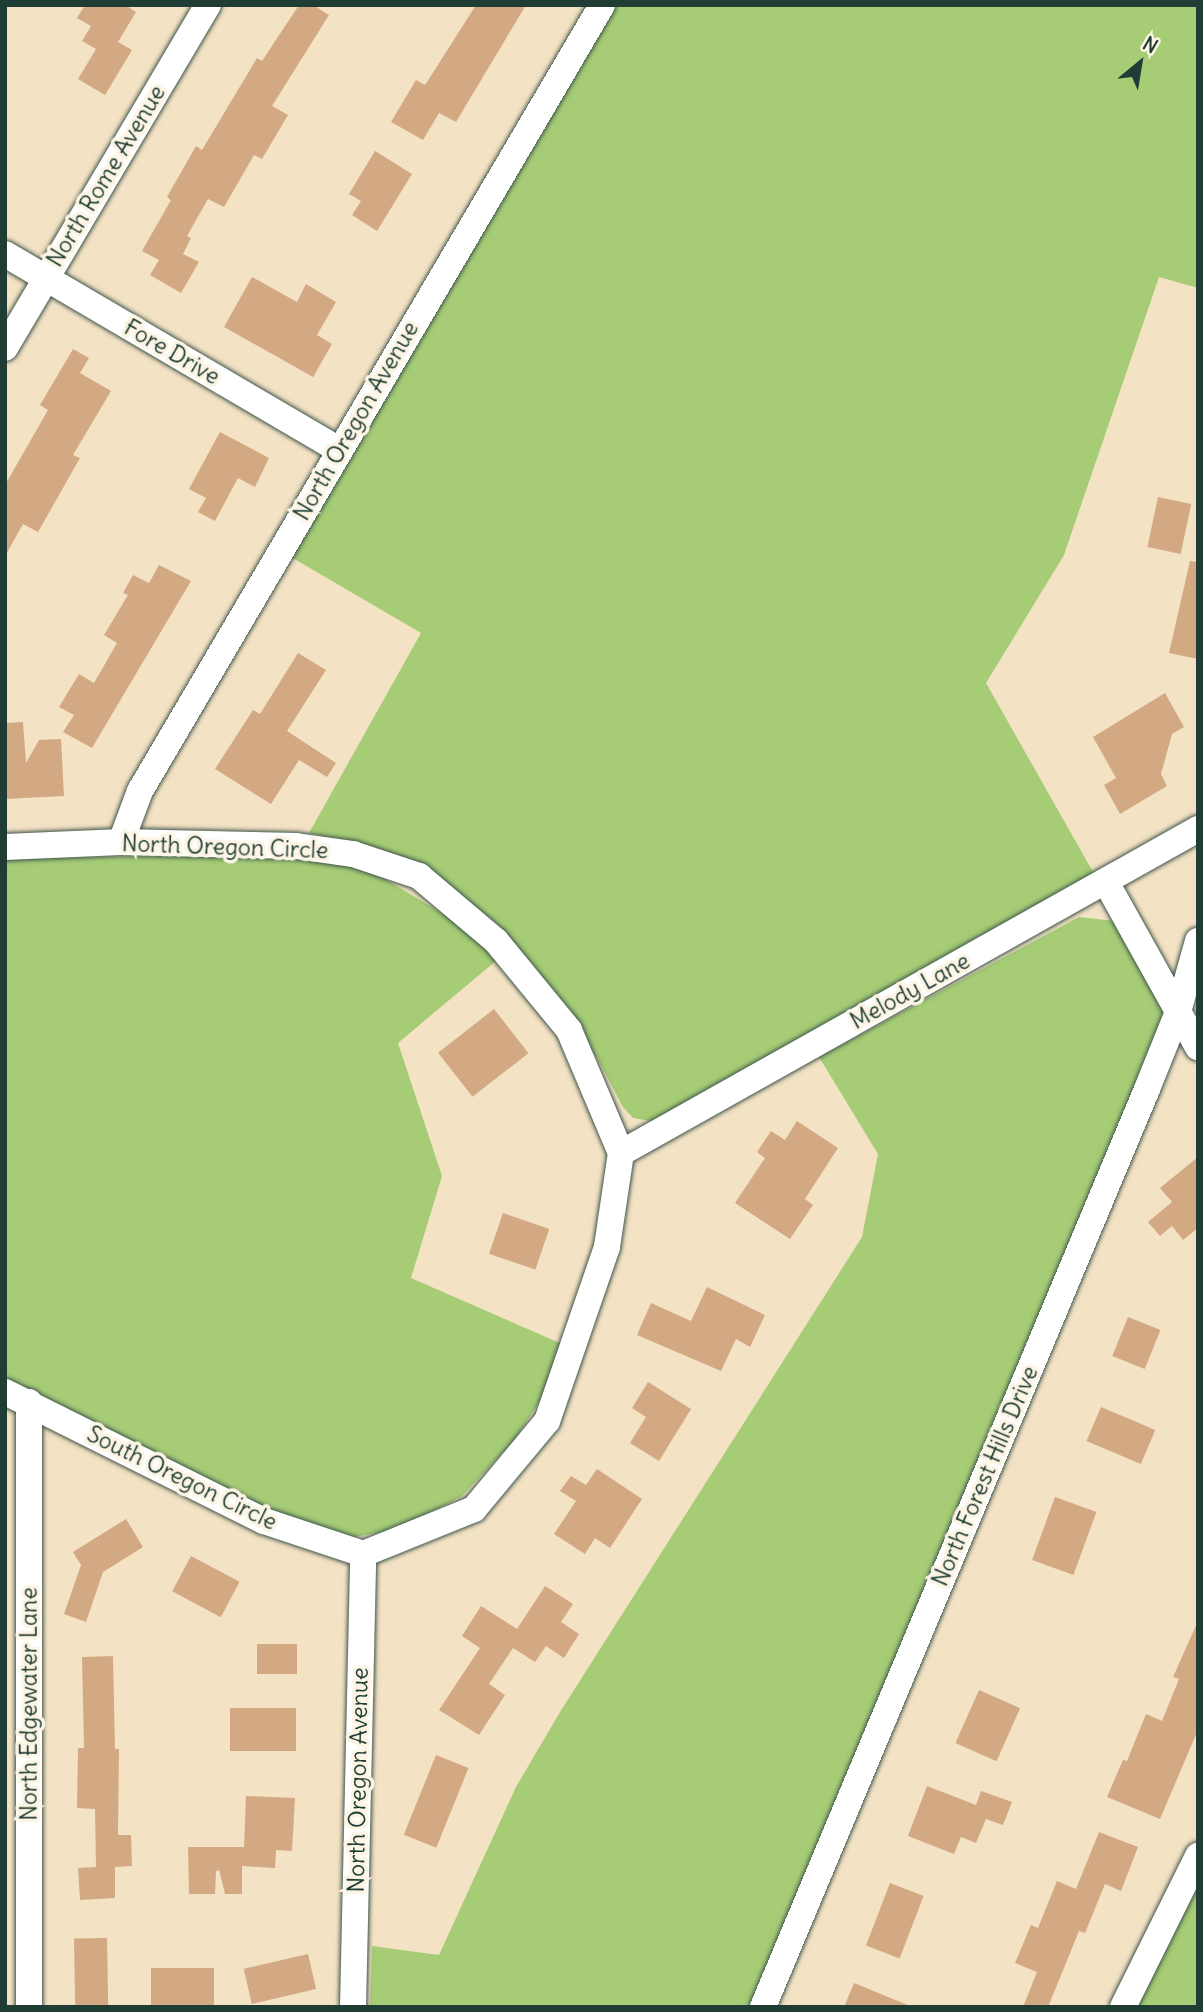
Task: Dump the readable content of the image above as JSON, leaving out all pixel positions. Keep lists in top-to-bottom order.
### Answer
{
  "streets": {
    "street": [
      "North Rome Avenue",
      "Fore Drive",
      "North Oregon Avenue",
      "North Oregon Circle",
      "Melody Lane",
      "North Forest Hills Drive",
      "South Oregon Circle",
      "North Edgewater Lane"
    ]
  },
  "crossings": [
    ["North Rome Avenue", "Fore Drive"],
    ["Fore Drive", "North Oregon Avenue"],
    ["North Oregon Avenue", "North Oregon Circle"],
    ["North Oregon Avenue", "South Oregon Circle"],
    ["North Oregon Circle", "Melody Lane"],
    ["South Oregon Circle", "North Edgewater Lane"]
  ],
  "north": "top right"
}
